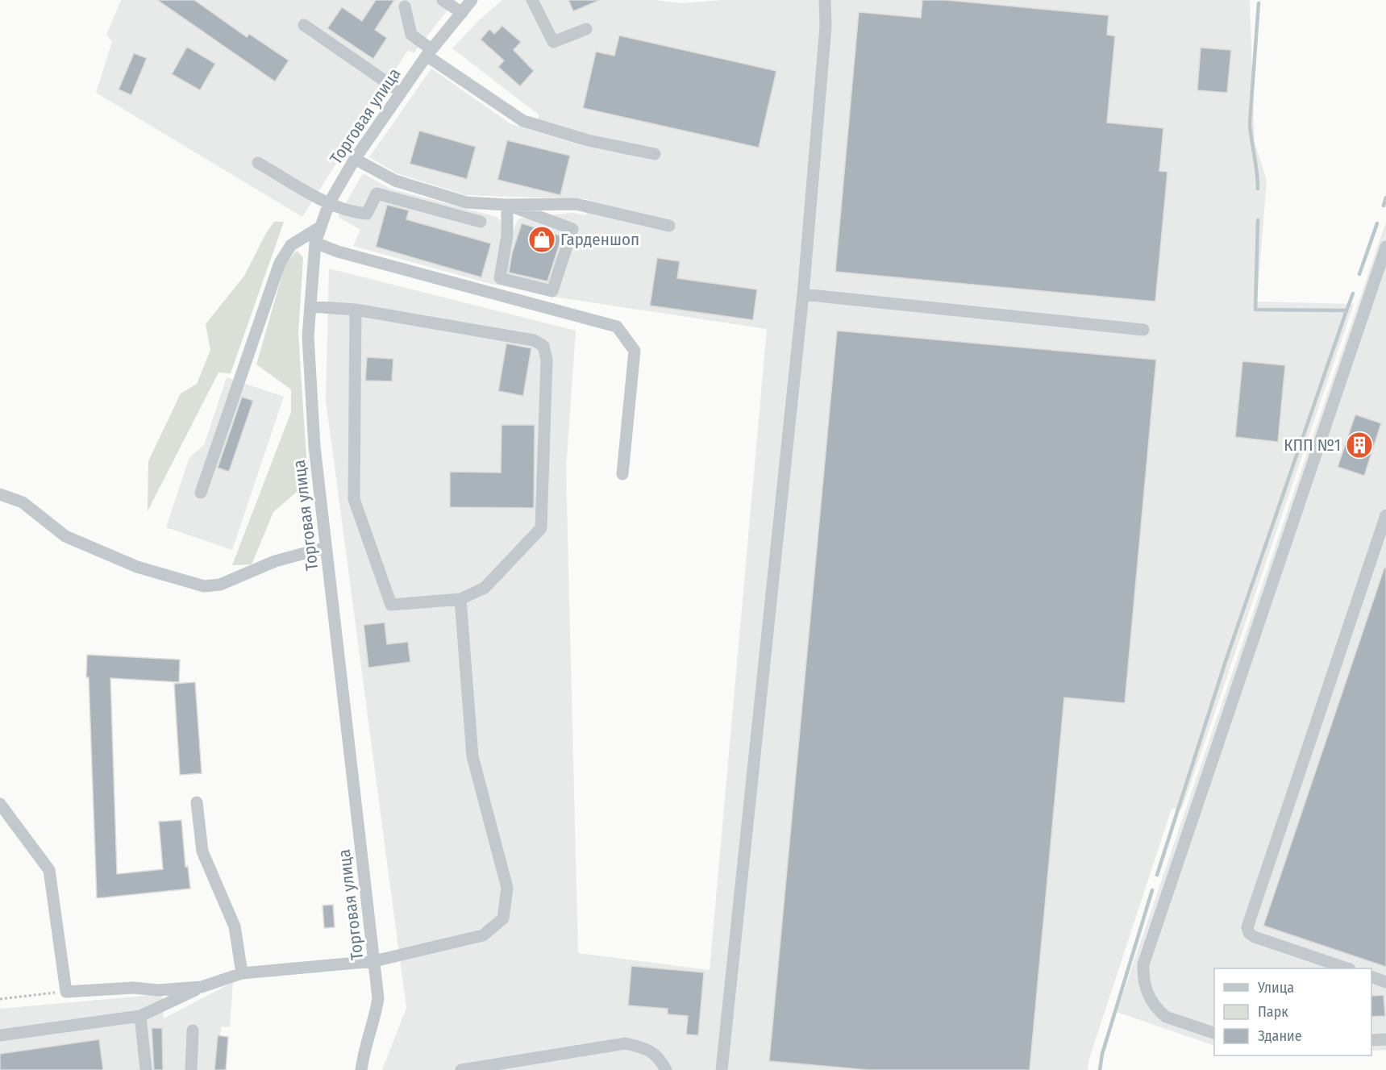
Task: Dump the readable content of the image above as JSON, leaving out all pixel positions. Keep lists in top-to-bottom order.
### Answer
{
  "streets": {
    "street": ["Торговая улица"]
  },
  "places": {
    "shop": ["Гарденшоп"],
    "building": ["КПП №1"]
  },
  "legend": ["Улица", "Парк", "Здание"]
}
